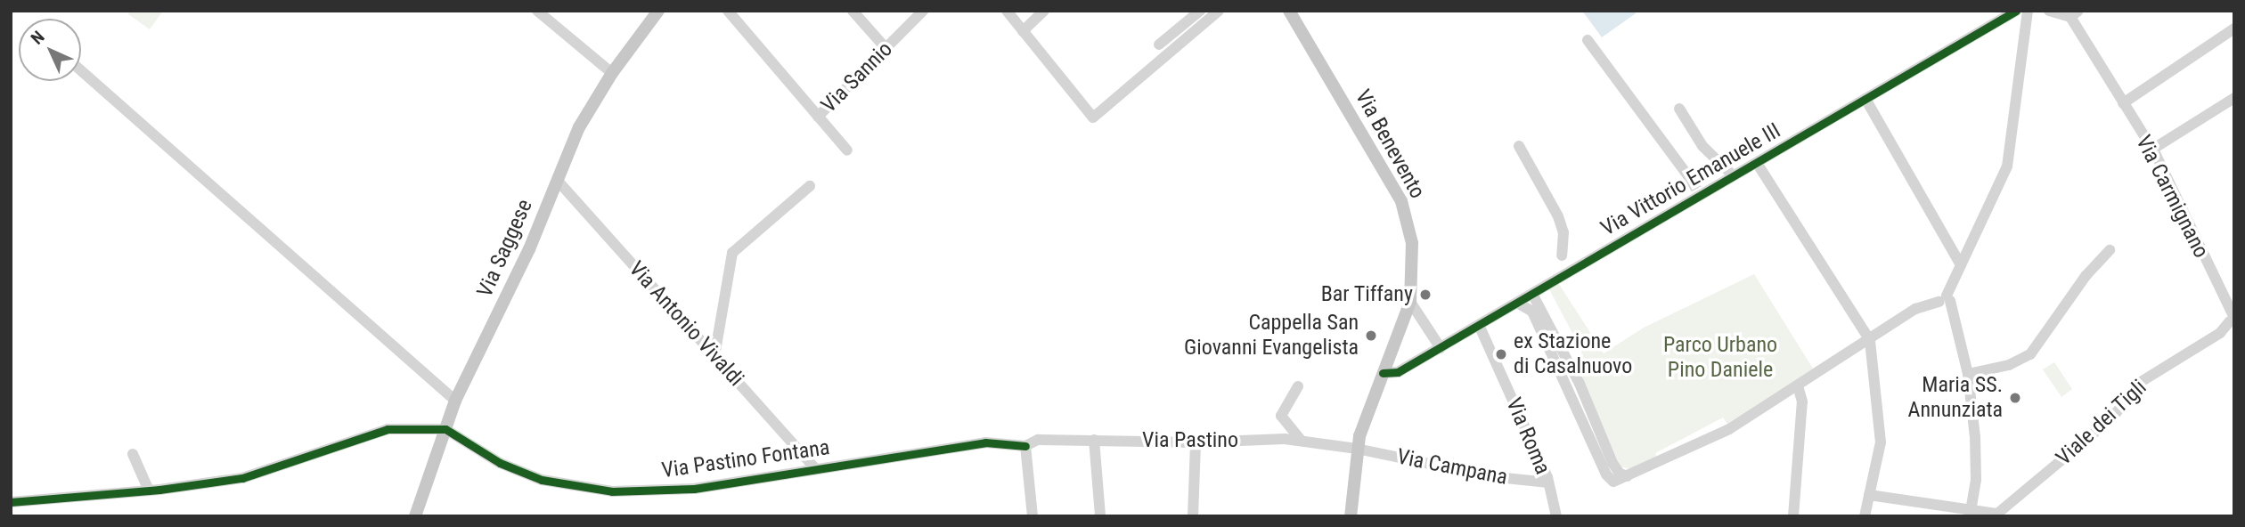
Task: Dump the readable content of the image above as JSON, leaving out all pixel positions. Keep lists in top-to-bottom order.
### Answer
{
  "streets": {
    "main road": ["Via Benevento", "Via Saggese"],
    "street": [
      "Via Sannio",
      "Via Vittorio Emanuele III",
      "Via Carmignano",
      "Via Antonio Vivaldi",
      "Viale dei Tigli",
      "Via Roma",
      "Via Pastino",
      "Via Pastino Fontana",
      "Via Campana"
    ]
  },
  "crossings": [
    ["Via Benevento", "Via Vittorio Emanuele III"],
    ["Via Benevento", "Via Pastino"],
    ["Via Benevento", "Via Campana"],
    ["Via Vittorio Emanuele III", "Via Roma"],
    ["Via Carmignano", "Viale dei Tigli"],
    ["Via Saggese", "Via Antonio Vivaldi"],
    ["Via Saggese", "Via Pastino Fontana"],
    ["Via Antonio Vivaldi", "Via Pastino Fontana"],
    ["Via Roma", "Via Campana"],
    ["Via Pastino", "Via Pastino Fontana"],
    ["Via Pastino", "Via Campana"]
  ],
  "parks": ["Parco Urbano Pino Daniele"],
  "places": [
    "Bar Tiffany",
    "Cappella San Giovanni Evangelista",
    "ex Stazione di Casalnuovo",
    "Maria SS. Annunziata"
  ],
  "north": "top left"
}
